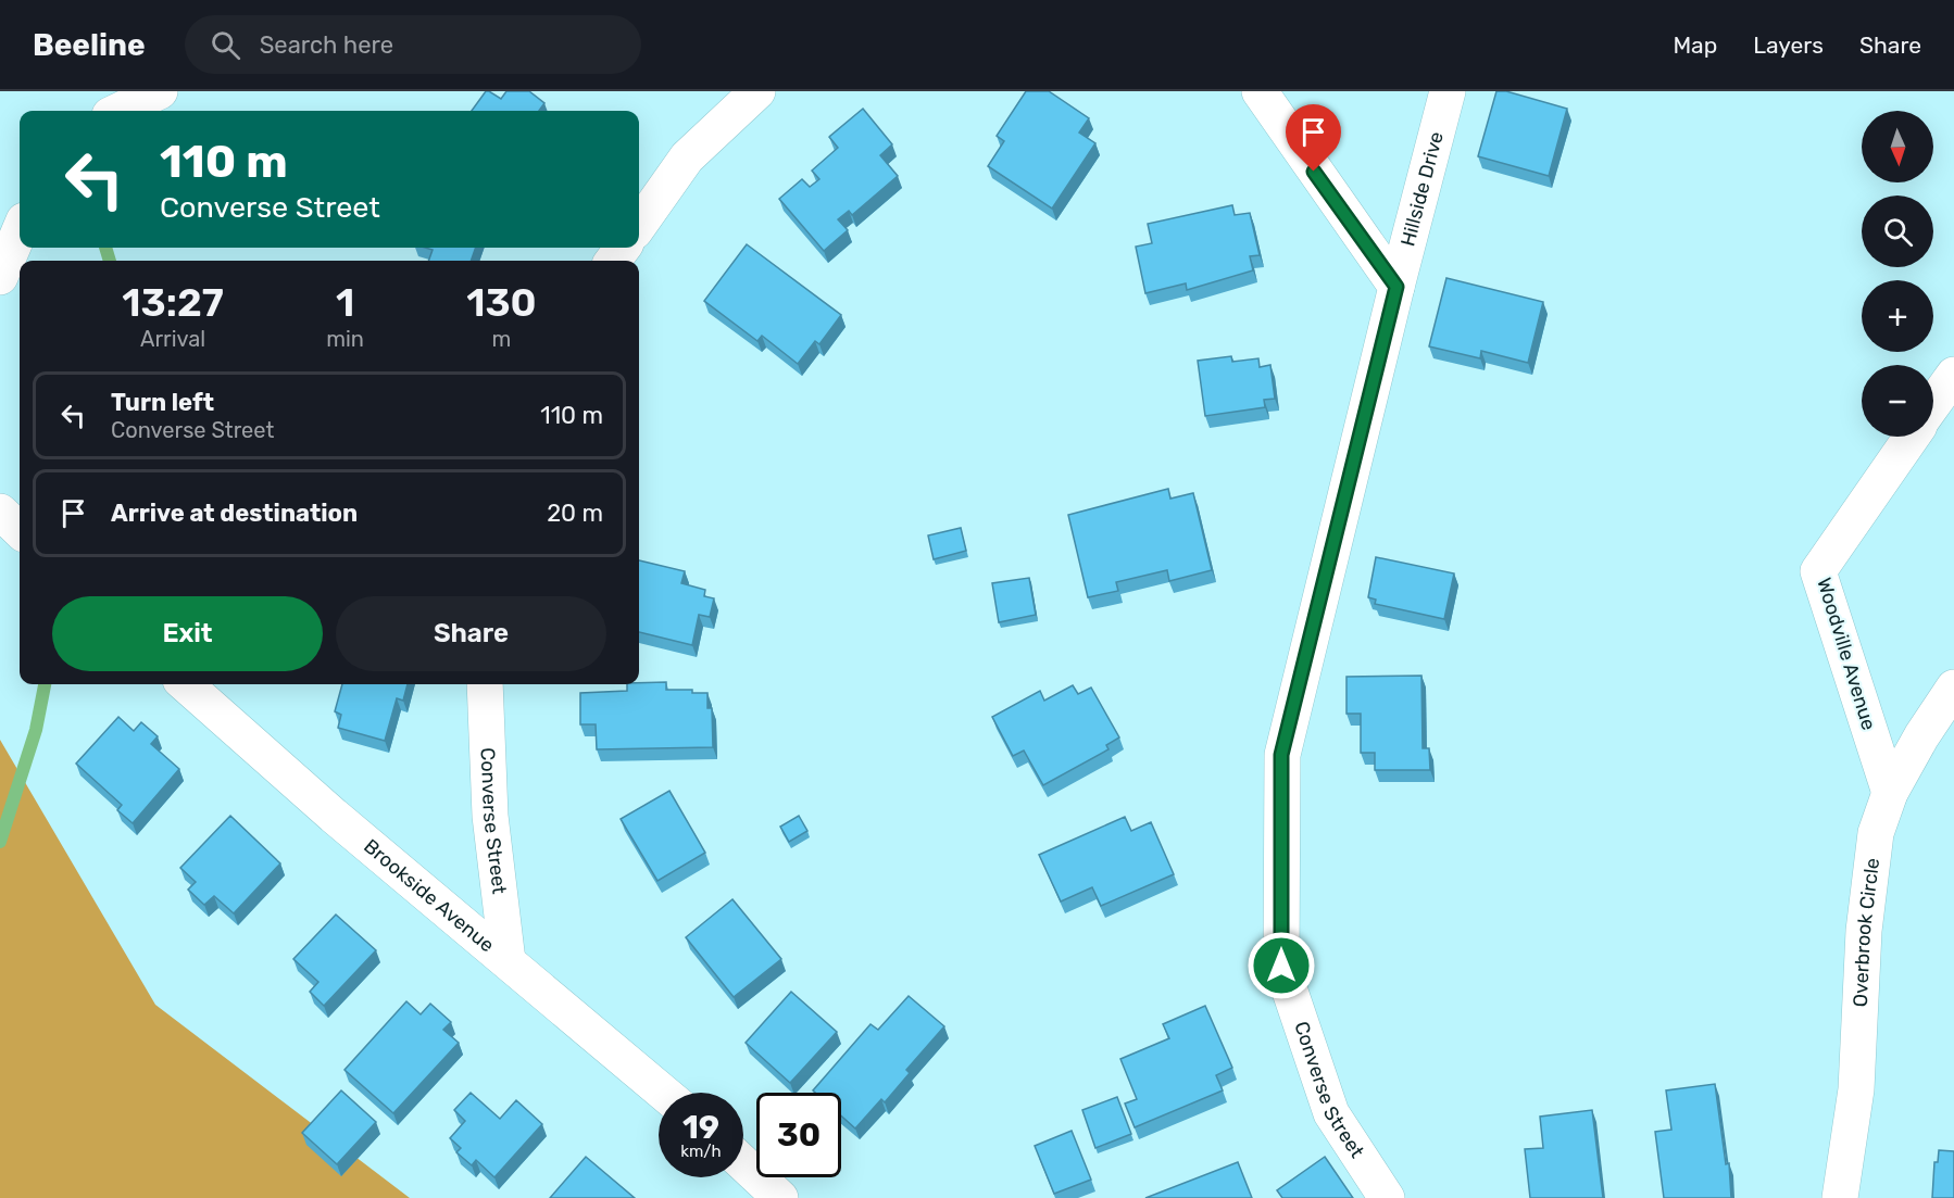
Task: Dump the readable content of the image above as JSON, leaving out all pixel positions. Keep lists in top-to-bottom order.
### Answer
{
  "streets": {
    "street": [
      "Hillside Drive",
      "Woodville Avenue",
      "Converse Street",
      "Brookside Avenue",
      "Overbrook Circle"
    ]
  },
  "crossings": [
    ["Hillside Drive", "Converse Street"],
    ["Woodville Avenue", "Overbrook Circle"],
    ["Converse Street", "Brookside Avenue"]
  ],
  "north": "bottom",
  "page": {
    "header": "Beeline",
    "search": "Search here",
    "nav": ["Map", "Layers", "Share"],
    "map_buttons": ["+", "−"],
    "turn": ["110 m", "Converse Street"],
    "eta": [
      "13:27",
      "Arrival",
      "1",
      "min",
      "130",
      "m"
    ],
    "list": [
      {
        "name": "Turn left",
        "note": "Converse Street",
        "value": "110 m"
      },
      {
        "name": "Arrive at destination",
        "value": "20 m"
      }
    ],
    "buttons": ["Exit", "Share"],
    "speed": "19 km/h",
    "limit": "30"
  }
}
